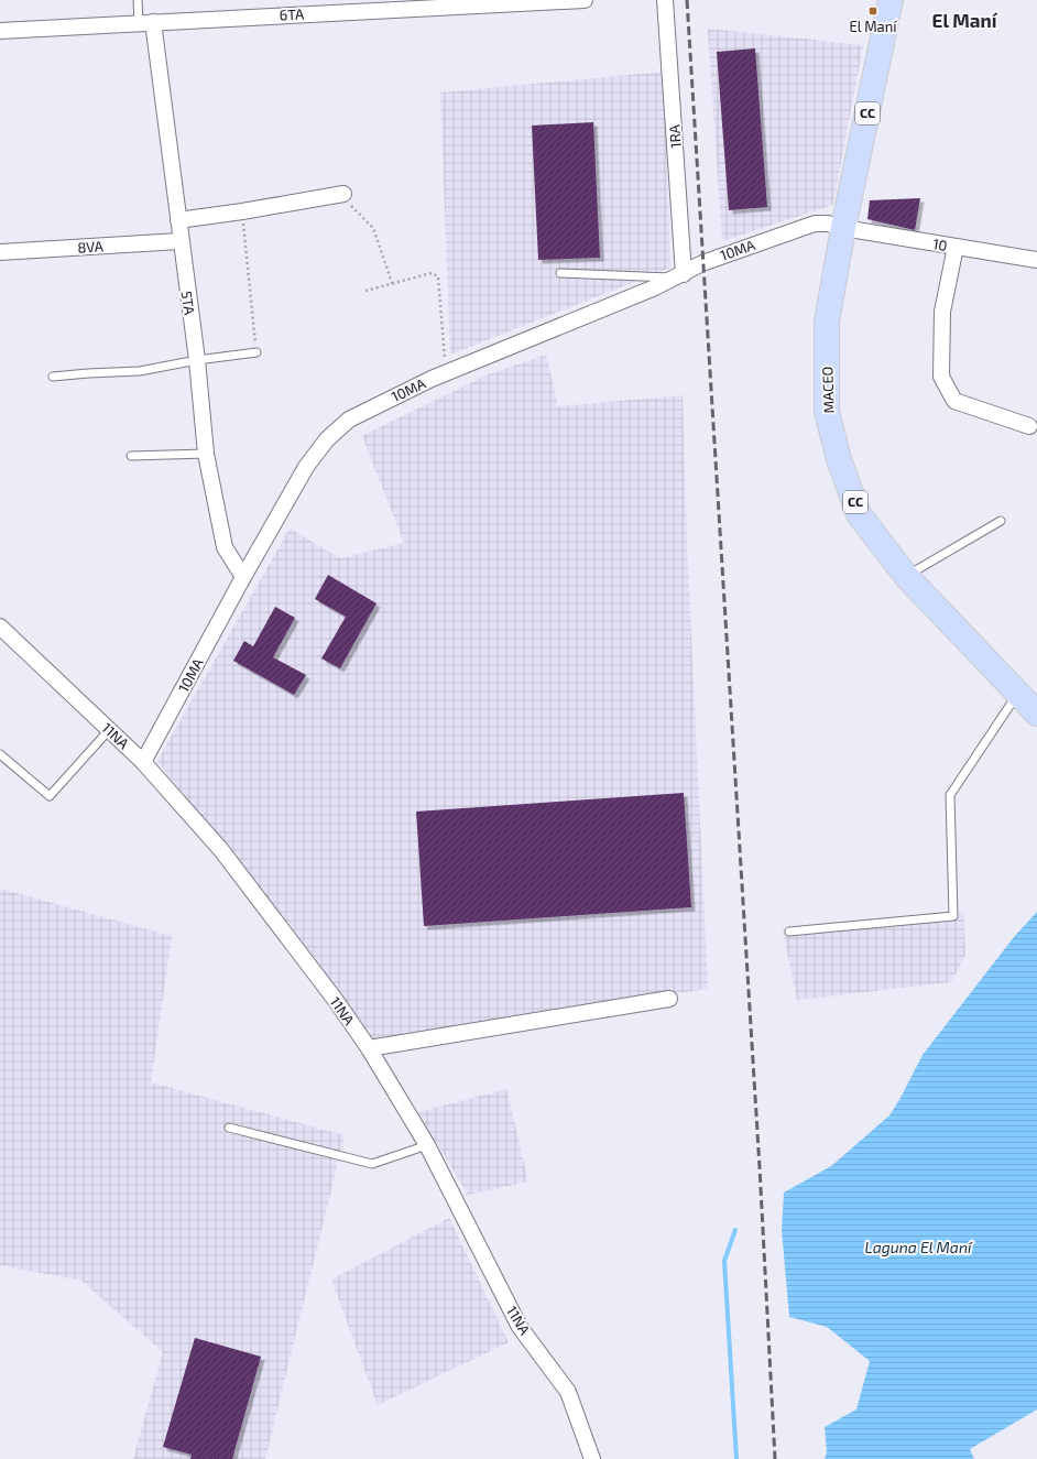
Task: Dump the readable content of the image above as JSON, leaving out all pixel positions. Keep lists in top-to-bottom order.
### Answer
{
  "streets": {
    "main road": ["CC", "MACEO"],
    "street": [
      "6TA",
      "1RA",
      "10",
      "8VA",
      "10MA",
      "5TA",
      "11NA"
    ]
  },
  "crossings": [
    ["6TA", "5TA"],
    ["1RA", "10MA"],
    ["10", "10MA"],
    ["10", "MACEO"],
    ["8VA", "5TA"],
    ["10MA", "5TA"],
    ["10MA", "MACEO"],
    ["10MA", "11NA"]
  ],
  "districts": ["El Maní"],
  "water": ["Laguna El Maní"],
  "places": {
    "transit": ["El Maní"]
  }
}
